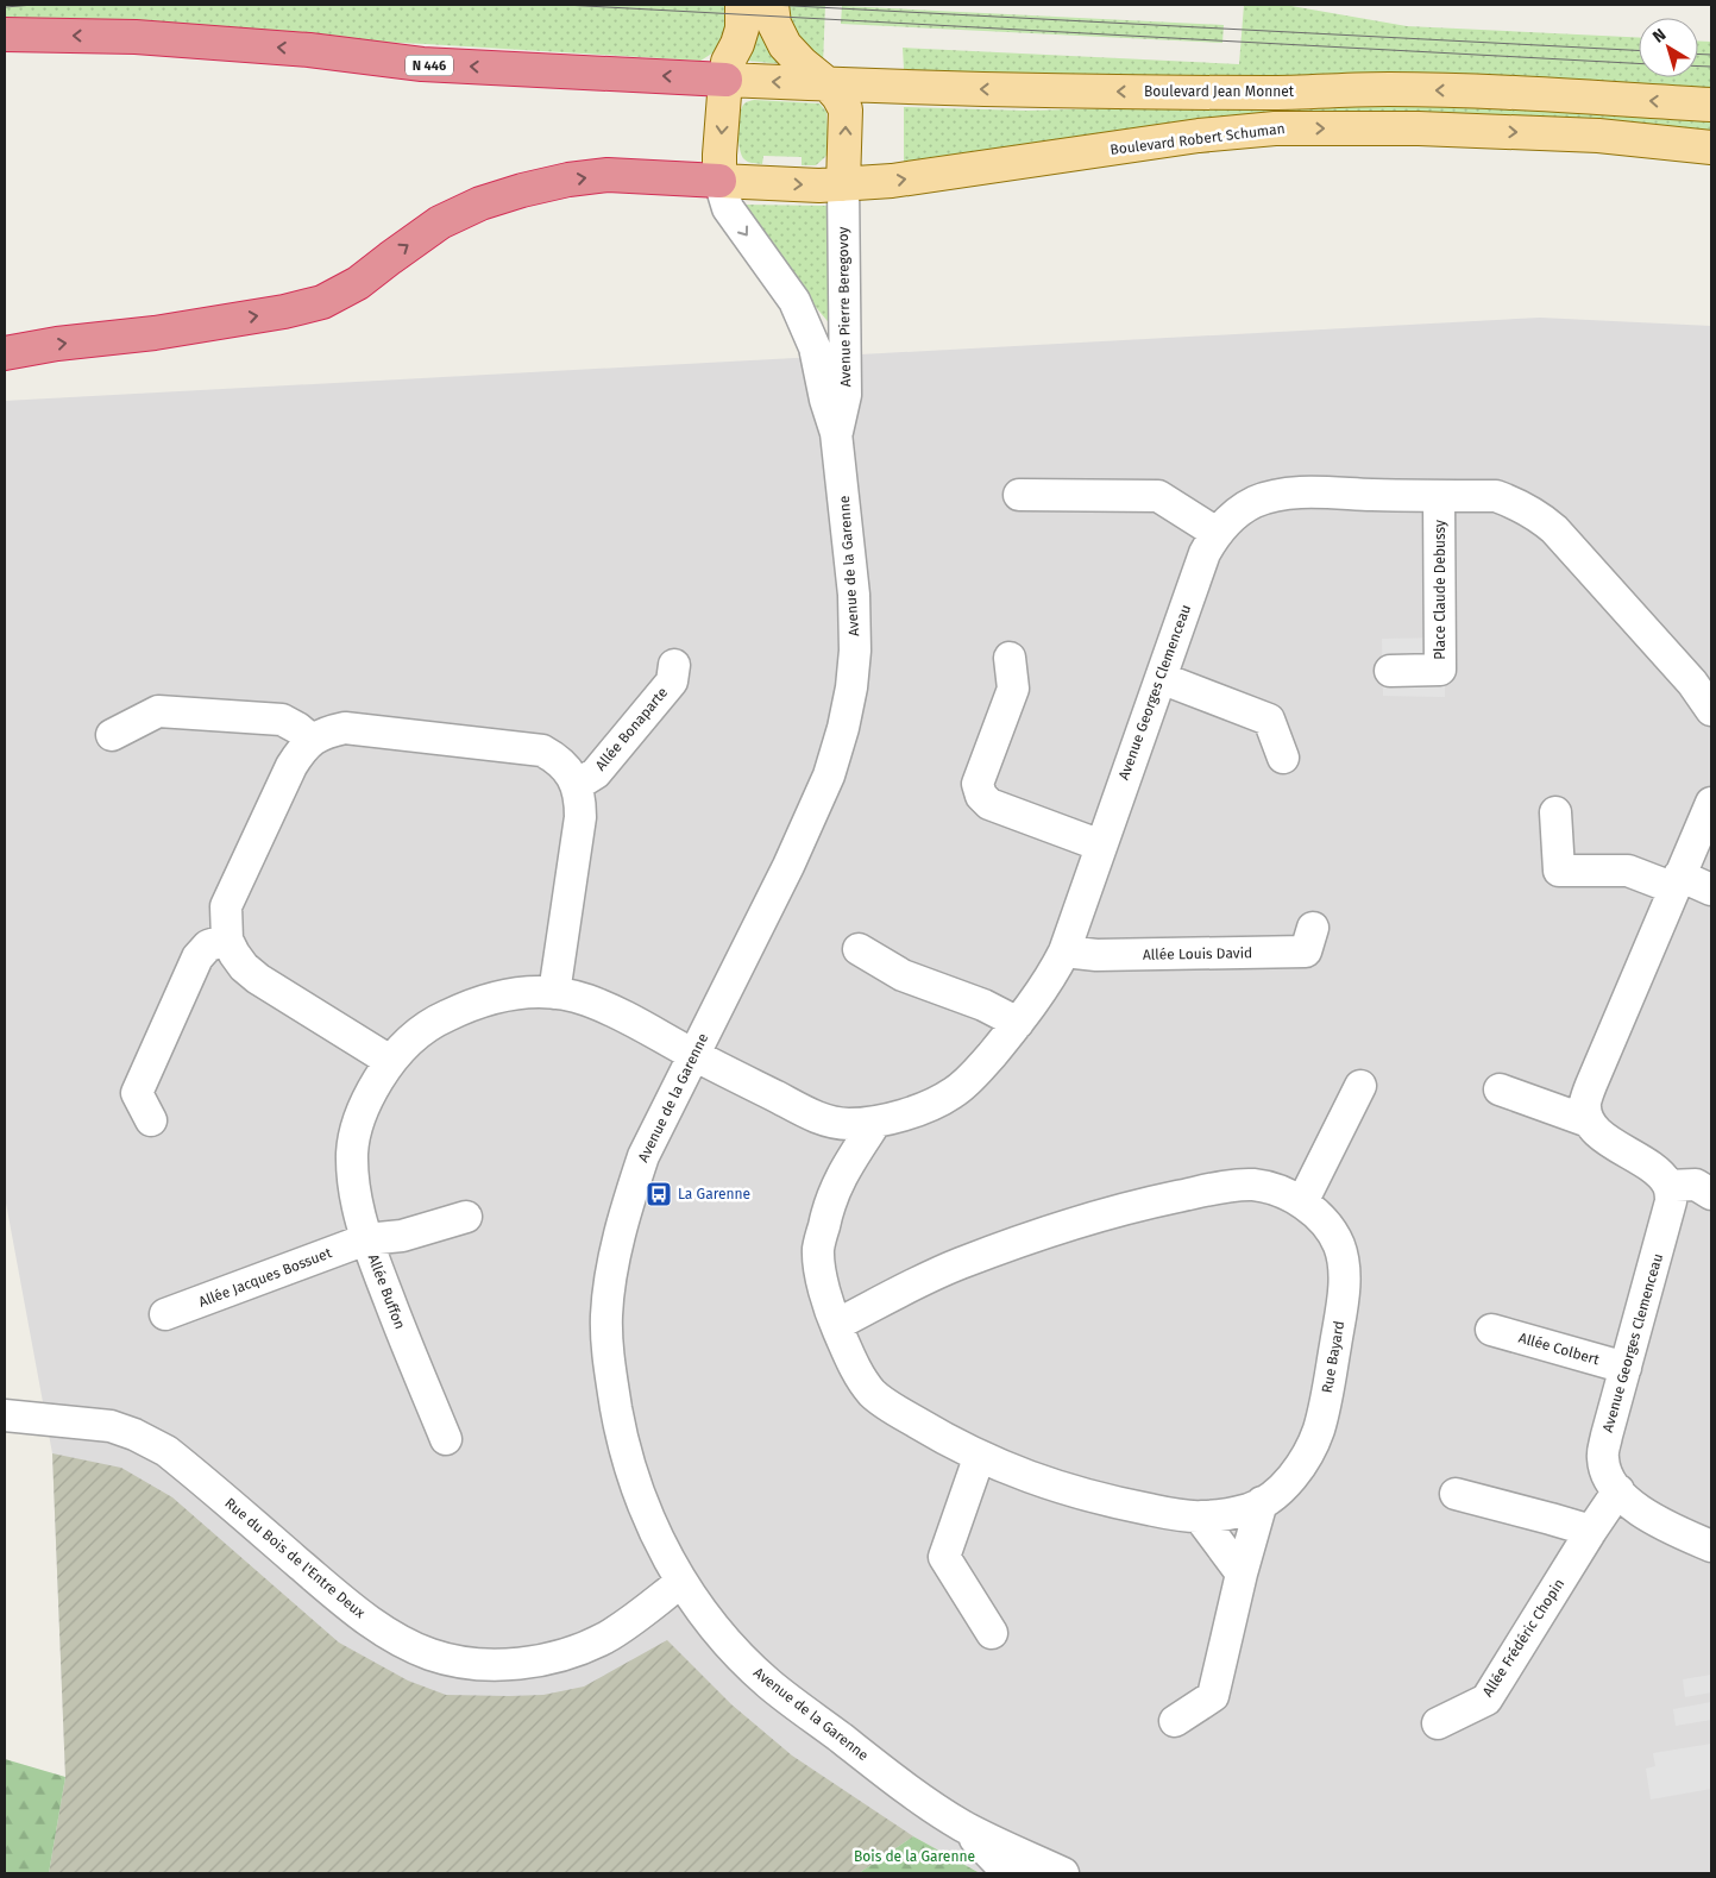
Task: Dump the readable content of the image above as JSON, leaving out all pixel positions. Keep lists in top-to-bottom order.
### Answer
{
  "streets": {
    "highway": ["N 446"],
    "main road": ["Boulevard Jean Monnet", "Boulevard Robert Schuman"],
    "street": [
      "Avenue Pierre Beregovoy",
      "Avenue de la Garenne",
      "Place Claude Debussy",
      "Avenue Georges Clemenceau",
      "Allée Bonaparte",
      "Allée Louis David",
      "Allée Jacques Bossuet",
      "Allée Buffon",
      "Allée Colbert",
      "Rue Bayard",
      "Rue du Bois de l'Entre Deux",
      "Allée Frédéric Chopin"
    ]
  },
  "crossings": [
    ["N 446", "Boulevard Jean Monnet"],
    ["Boulevard Robert Schuman", "Avenue Pierre Beregovoy"],
    ["Avenue Pierre Beregovoy", "Avenue de la Garenne"],
    ["Avenue de la Garenne", "Avenue Georges Clemenceau"],
    ["Avenue de la Garenne", "Rue du Bois de l'Entre Deux"],
    ["Place Claude Debussy", "Avenue Georges Clemenceau"],
    ["Avenue Georges Clemenceau", "Allée Louis David"],
    ["Avenue Georges Clemenceau", "Allée Jacques Bossuet"],
    ["Avenue Georges Clemenceau", "Allée Buffon"],
    ["Avenue Georges Clemenceau", "Allée Colbert"],
    ["Avenue Georges Clemenceau", "Rue Bayard"],
    ["Avenue Georges Clemenceau", "Allée Frédéric Chopin"],
    ["Allée Jacques Bossuet", "Allée Buffon"]
  ],
  "one_way": ["Boulevard Jean Monnet", "Boulevard Robert Schuman", "Avenue Pierre Beregovoy"],
  "parks": ["Bois de la Garenne"],
  "places": {
    "bus stop": ["La Garenne"]
  },
  "north": "top left"
}
